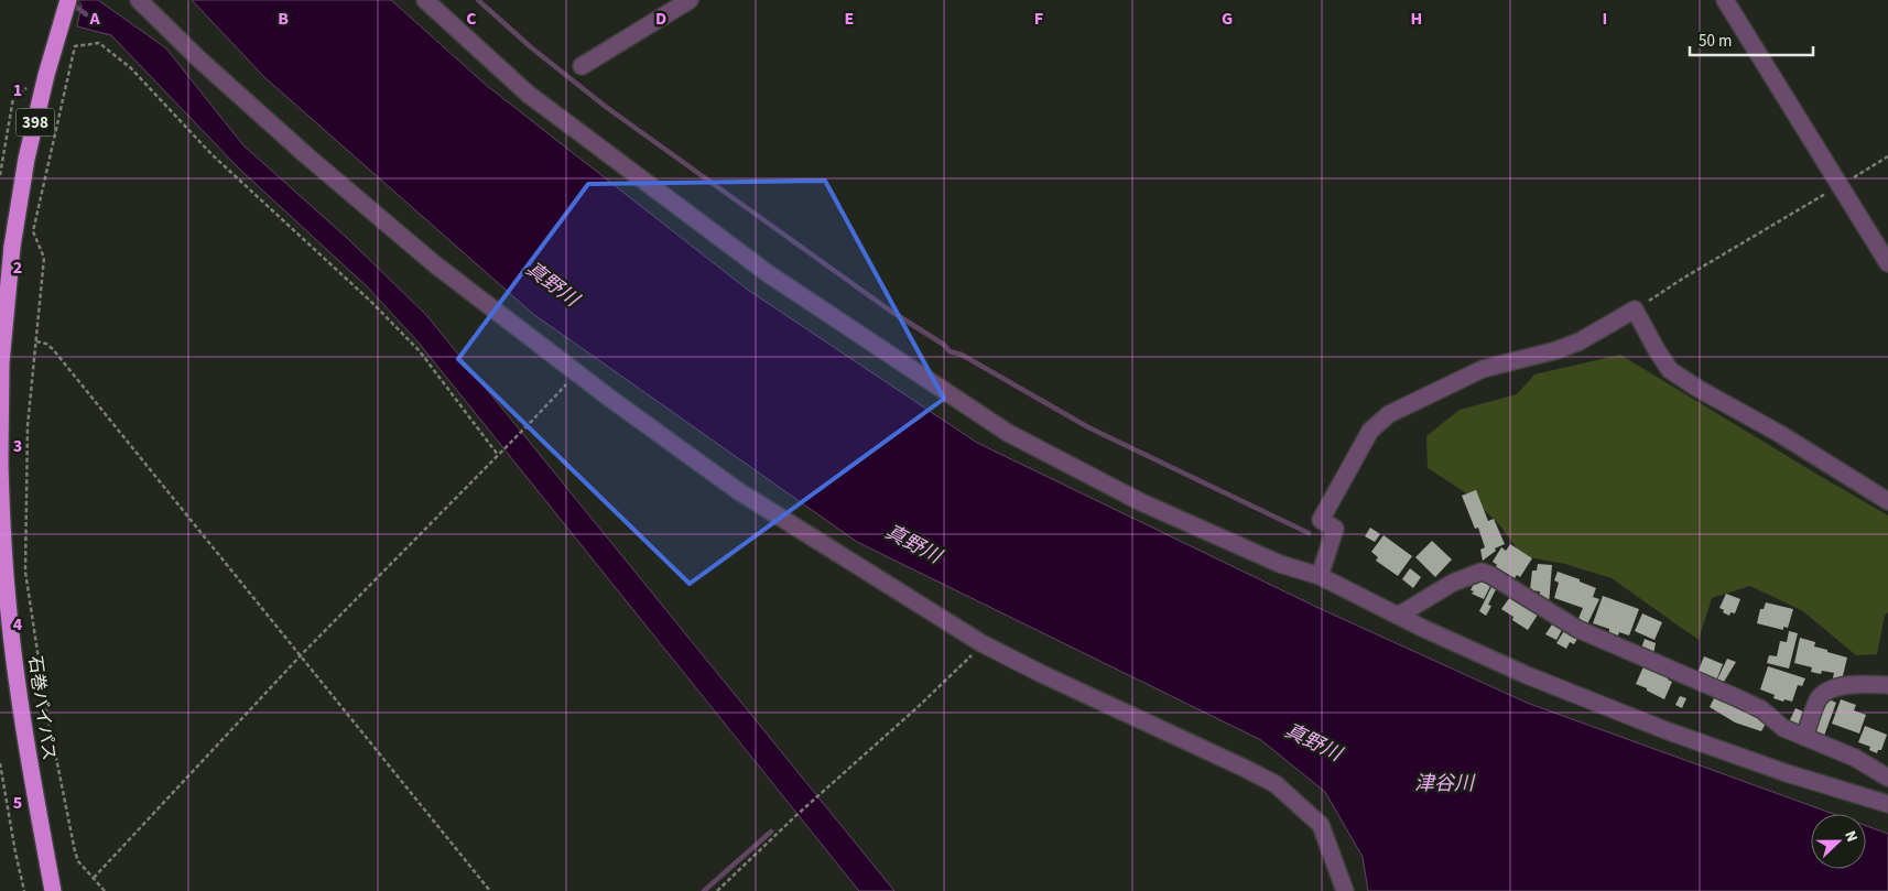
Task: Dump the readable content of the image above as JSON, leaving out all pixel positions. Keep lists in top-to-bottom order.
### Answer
{
  "streets": {
    "highway": ["398", "石巻バイパス"]
  },
  "water": ["真野川", "津谷川"],
  "scale_bar": "50 m",
  "north": "right",
  "grid": {
    "columns": [
      "A",
      "B",
      "C",
      "D",
      "E",
      "F",
      "G",
      "H",
      "I"
    ],
    "rows": [
      "1",
      "2",
      "3",
      "4",
      "5"
    ]
  }
}
